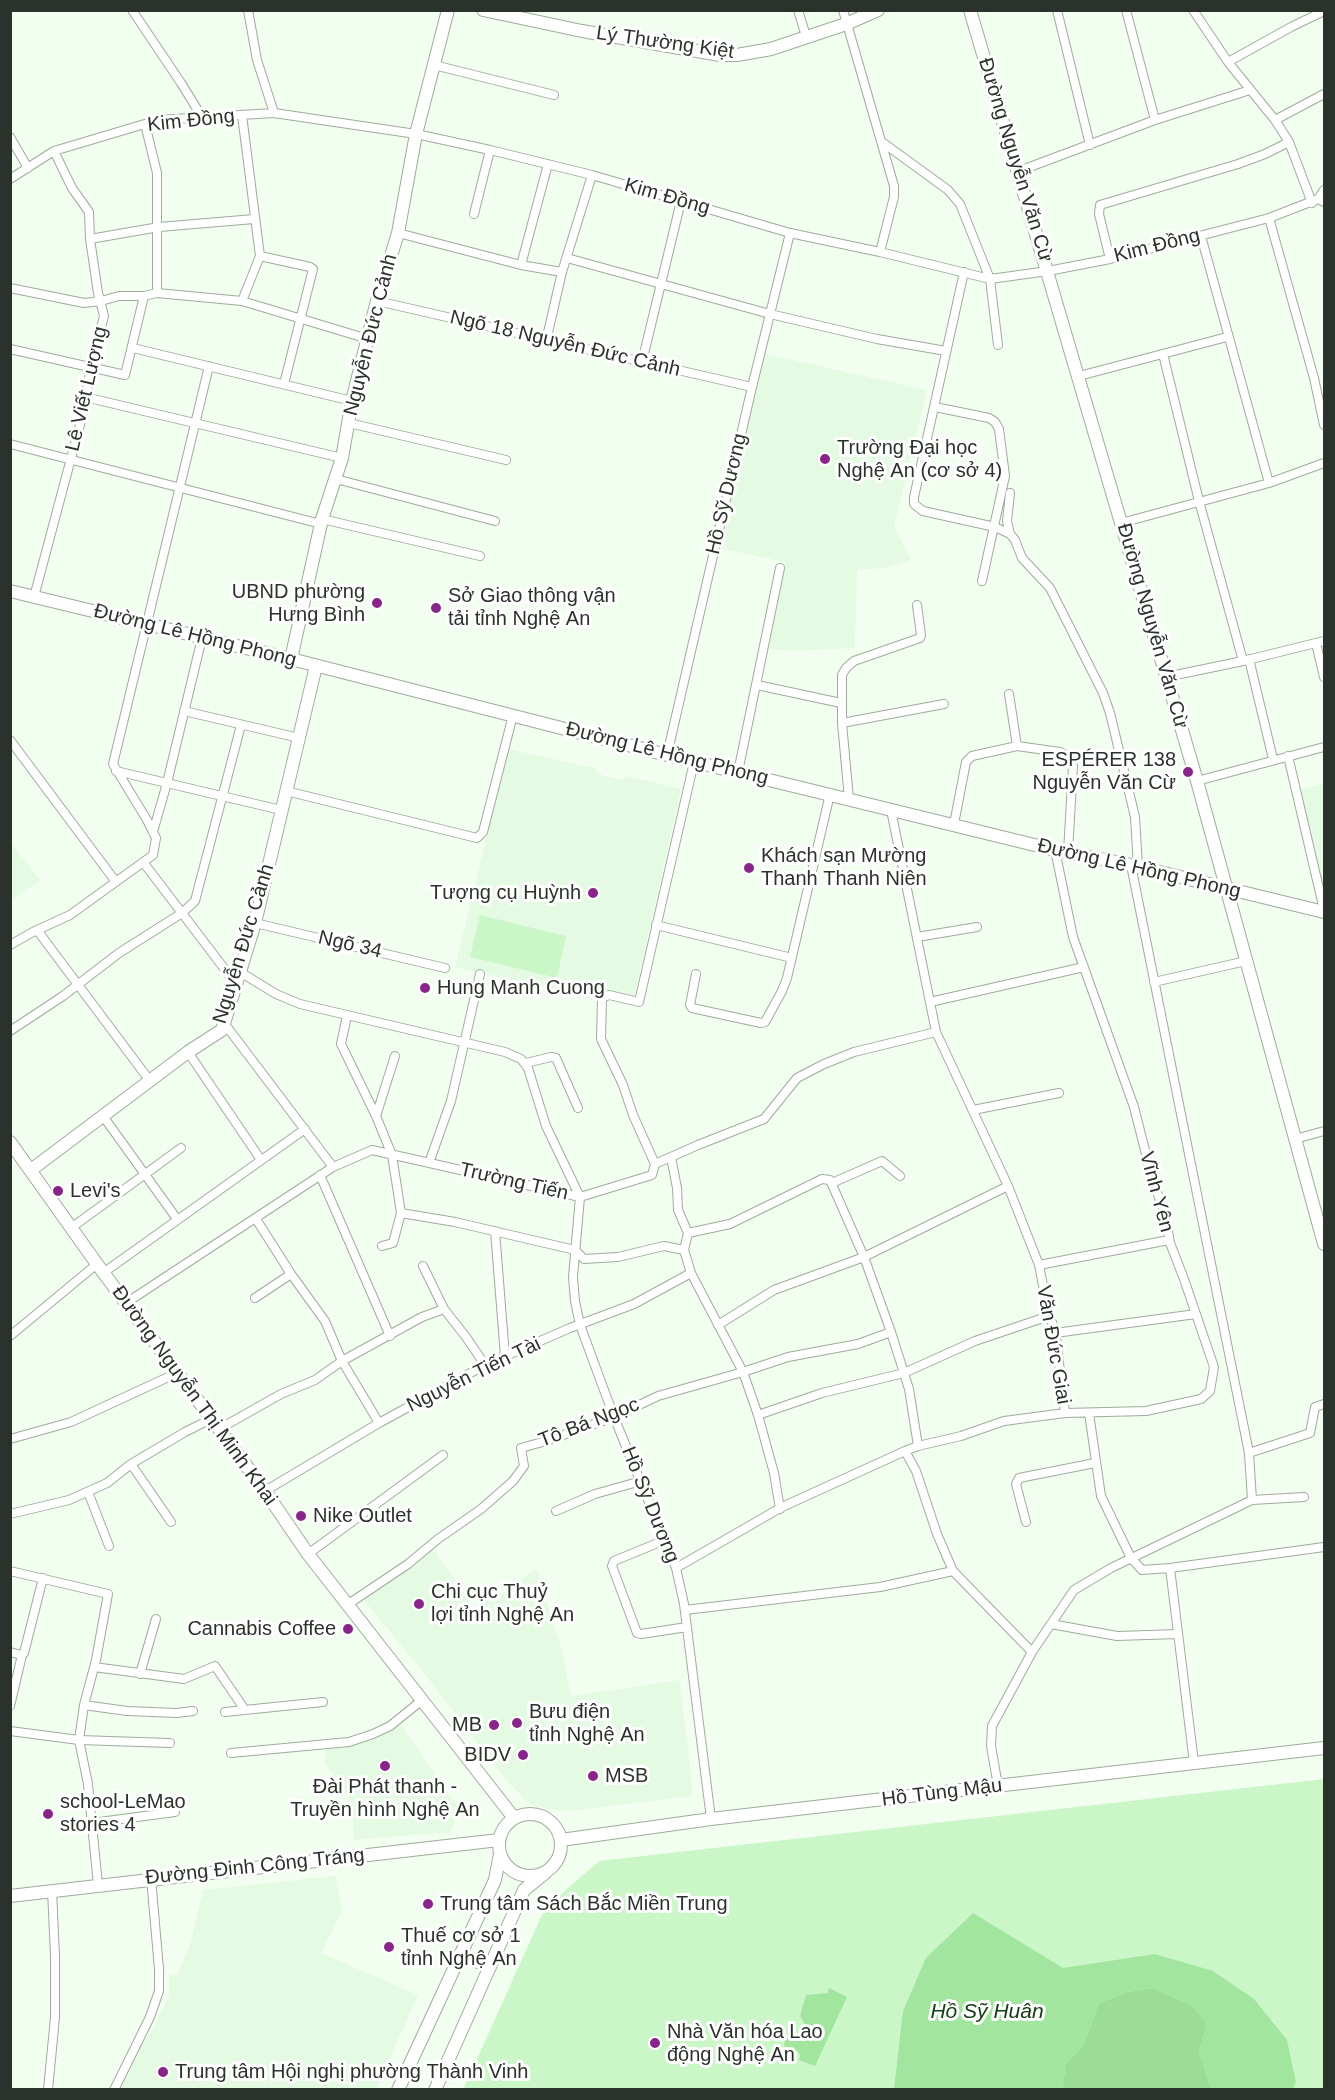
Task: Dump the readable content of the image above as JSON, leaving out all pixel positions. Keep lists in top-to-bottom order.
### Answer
{
  "streets": {
    "main road": [
      "Lý Thường Kiệt",
      "Đường Nguyễn Văn Cừ",
      "Nguyễn Đức Cảnh",
      "Đường Lê Hồng Phong",
      "Đường Nguyễn Thị Minh Khai",
      "Hồ Tùng Mậu",
      "Đường Đinh Công Tráng"
    ],
    "street": [
      "Kim Đồng",
      "Ngõ 18 Nguyễn Đức Cảnh",
      "Lê Viết Lượng",
      "Hồ Sỹ Dương",
      "Ngõ 34",
      "Trường Tiến",
      "Vĩnh Yên",
      "Văn Đức Giai",
      "Nguyễn Tiến Tài",
      "Tô Bá Ngọc"
    ]
  },
  "crossings": [
    ["Kim Đồng", "Đường Nguyễn Văn Cừ"],
    ["Kim Đồng", "Nguyễn Đức Cảnh"],
    ["Kim Đồng", "Lê Viết Lượng"],
    ["Kim Đồng", "Hồ Sỹ Dương"],
    ["Đường Nguyễn Văn Cừ", "Đường Lê Hồng Phong"],
    ["Nguyễn Đức Cảnh", "Ngõ 18 Nguyễn Đức Cảnh"],
    ["Nguyễn Đức Cảnh", "Đường Lê Hồng Phong"],
    ["Nguyễn Đức Cảnh", "Ngõ 34"],
    ["Nguyễn Đức Cảnh", "Đường Nguyễn Thị Minh Khai"],
    ["Ngõ 18 Nguyễn Đức Cảnh", "Hồ Sỹ Dương"],
    ["Lê Viết Lượng", "Đường Lê Hồng Phong"],
    ["Hồ Sỹ Dương", "Đường Lê Hồng Phong"],
    ["Hồ Sỹ Dương", "Trường Tiến"],
    ["Hồ Sỹ Dương", "Văn Đức Giai"],
    ["Hồ Sỹ Dương", "Nguyễn Tiến Tài"],
    ["Hồ Sỹ Dương", "Tô Bá Ngọc"],
    ["Hồ Sỹ Dương", "Hồ Tùng Mậu"],
    ["Đường Lê Hồng Phong", "Vĩnh Yên"],
    ["Đường Lê Hồng Phong", "Văn Đức Giai"],
    ["Trường Tiến", "Văn Đức Giai"],
    ["Trường Tiến", "Đường Nguyễn Thị Minh Khai"],
    ["Vĩnh Yên", "Văn Đức Giai"],
    ["Nguyễn Tiến Tài", "Đường Nguyễn Thị Minh Khai"],
    ["Đường Nguyễn Thị Minh Khai", "Tô Bá Ngọc"],
    ["Đường Nguyễn Thị Minh Khai", "Hồ Tùng Mậu"],
    ["Đường Nguyễn Thị Minh Khai", "Đường Đinh Công Tráng"],
    ["Hồ Tùng Mậu", "Đường Đinh Công Tráng"]
  ],
  "water": ["Hồ Sỹ Huân"],
  "places": [
    "Trường Đại học Nghệ An (cơ sở 4)",
    "UBND phường Hưng Bình",
    "Sở Giao thông vận tải tỉnh Nghệ An",
    "ESPÉRER 138 Nguyễn Văn Cừ",
    "Khách sạn Mường Thanh Thanh Niên",
    "Tượng cụ Huỳnh",
    "Hung Manh Cuong",
    "Levi's",
    "Nike Outlet",
    "Chi cục Thuỷ lợi tỉnh Nghệ An",
    "Cannabis Coffee",
    "Bưu điện tỉnh Nghệ An",
    "MB",
    "BIDV",
    "Đài Phát thanh - Truyền hình Nghệ An",
    "MSB",
    "school-LeMao stories 4",
    "Trung tâm Sách Bắc Miền Trung",
    "Thuế cơ sở 1 tỉnh Nghệ An",
    "Nhà Văn hóa Lao động Nghệ An",
    "Trung tâm Hội nghị phường Thành Vinh"
  ]
}
